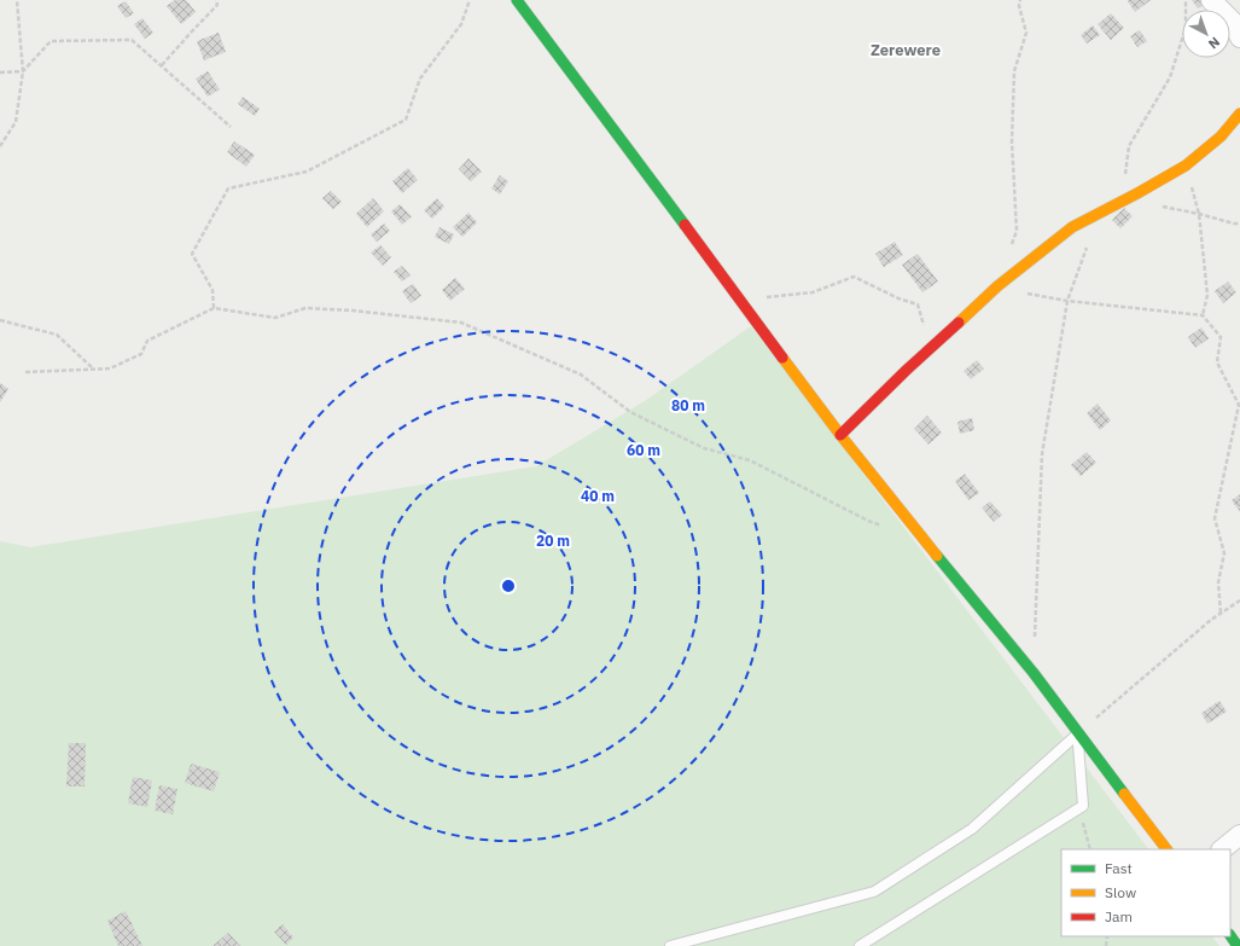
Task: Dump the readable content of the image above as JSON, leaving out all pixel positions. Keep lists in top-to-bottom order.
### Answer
{
  "districts": ["Zerewere"],
  "legend": ["Fast", "Slow", "Jam"],
  "north": "bottom right",
  "rings": [
    "80 m",
    "60 m",
    "40 m",
    "20 m"
  ]
}
